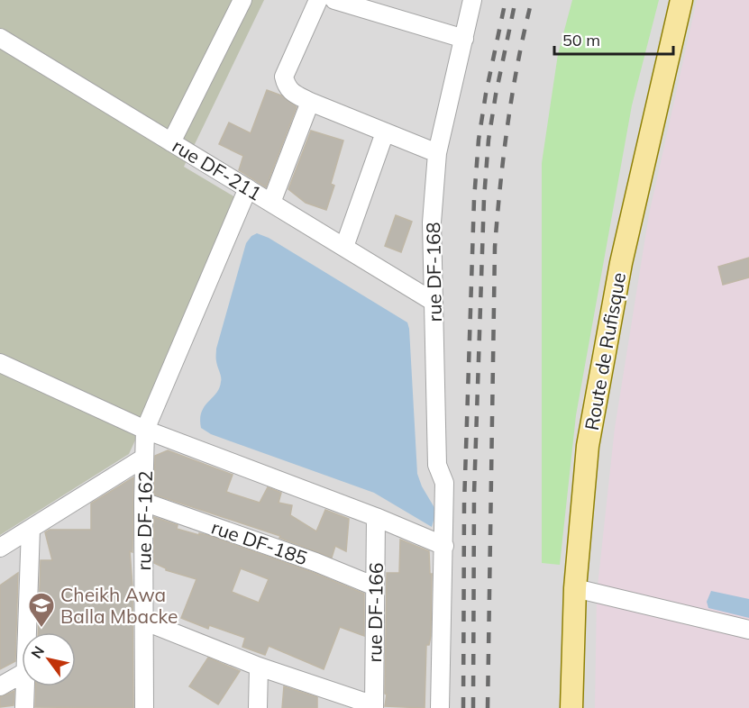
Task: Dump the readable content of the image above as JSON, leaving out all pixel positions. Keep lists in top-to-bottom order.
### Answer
{
  "streets": {
    "main road": ["Route de Rufisque"],
    "street": [
      "rue DF-211",
      "rue DF-168",
      "rue DF-162",
      "rue DF-185",
      "rue DF-166"
    ]
  },
  "crossings": [
    ["rue DF-211", "rue DF-168"],
    ["rue DF-162", "rue DF-185"],
    ["rue DF-185", "rue DF-166"]
  ],
  "places": {
    "school or university": ["Cheikh Awa Balla Mbacke"]
  },
  "scale_bar": "50 m",
  "north": "top left"
}
